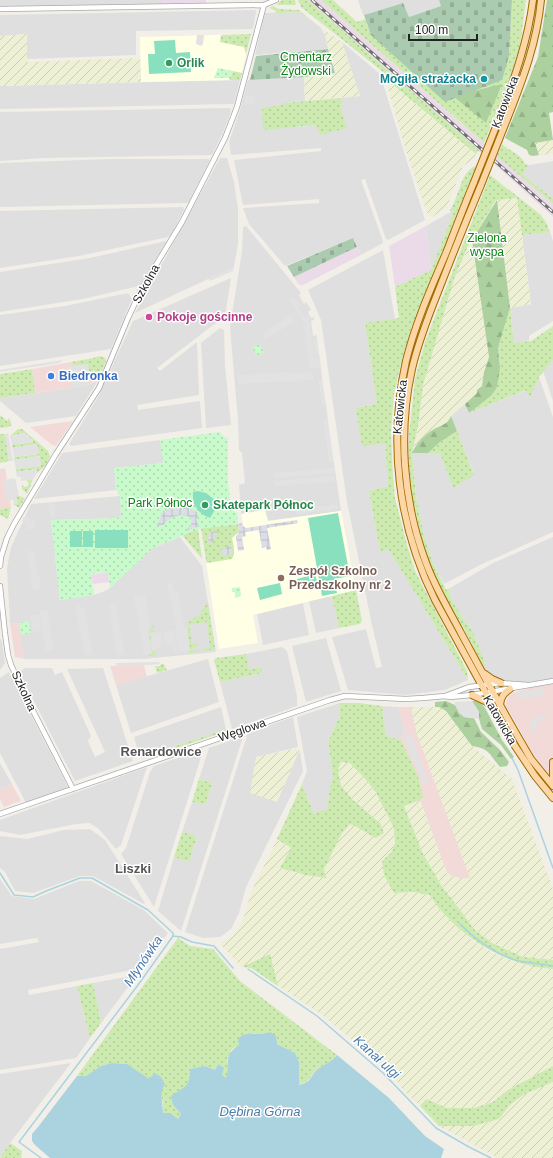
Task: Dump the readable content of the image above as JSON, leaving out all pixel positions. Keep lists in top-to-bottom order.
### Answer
{
  "streets": {
    "main road": ["Katowicka"],
    "street": ["Szkolna", "Węglowa"]
  },
  "crossings": [
    ["Katowicka", "Węglowa"],
    ["Szkolna", "Węglowa"]
  ],
  "districts": ["Renardowice", "Liszki"],
  "water": ["Młynówka", "Kanał ulgi", "Dębina Górna"],
  "parks": ["Cmentarz Żydowski", "Zielona wyspa", "Park Północ"],
  "places": [
    "Orlik",
    "Mogiła strażacka",
    "Pokoje gościnne",
    "Biedronka",
    "Skatepark Północ",
    "Zespół Szkolno Przedszkolny nr 2"
  ],
  "scale_bar": "100 m"
}
